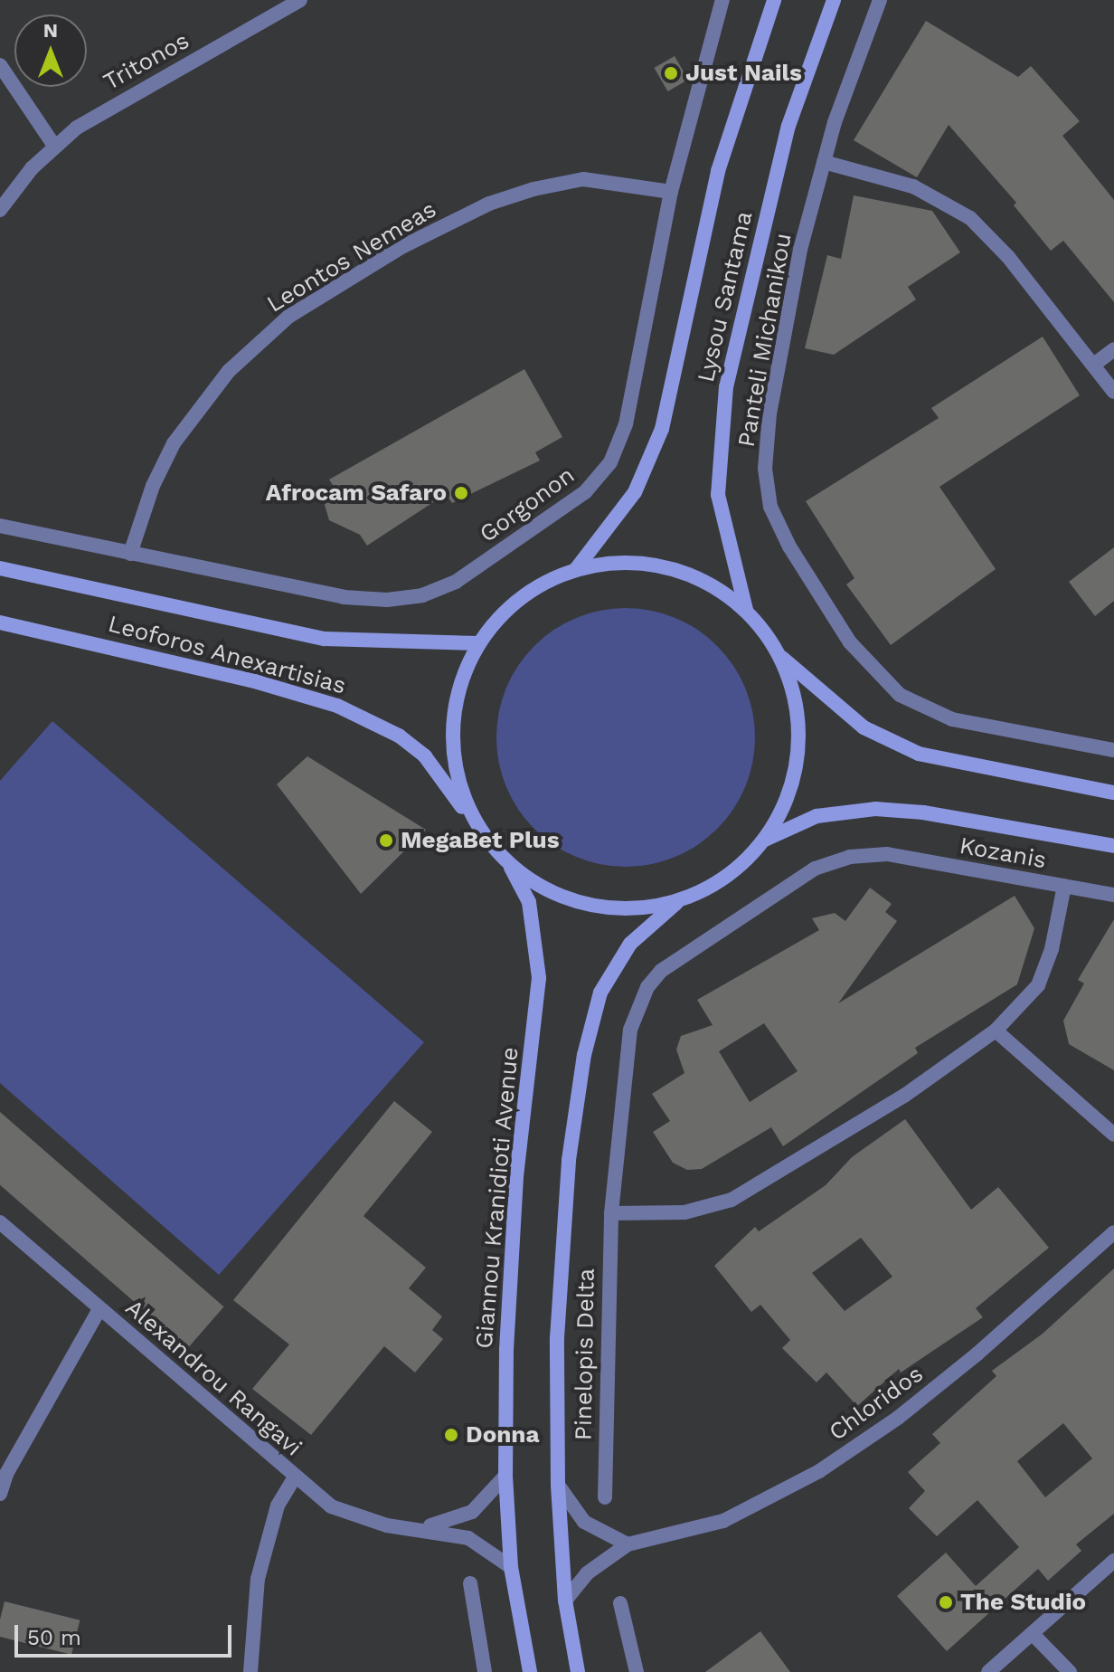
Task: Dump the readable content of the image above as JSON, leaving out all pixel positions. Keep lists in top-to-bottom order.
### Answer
{
  "streets": {
    "main road": ["Lysou Santama", "Leoforos Anexartisias", "Giannou Kranidioti Avenue"],
    "street": [
      "Tritonos",
      "Leontos Nemeas",
      "Panteli Michanikou",
      "Gorgonon",
      "Kozanis",
      "Pinelopis Delta",
      "Alexandrou Rangavi",
      "Chloridos"
    ]
  },
  "crossings": [
    ["Leontos Nemeas", "Gorgonon"],
    ["Kozanis", "Pinelopis Delta"],
    ["Giannou Kranidioti Avenue", "Alexandrou Rangavi"]
  ],
  "places": [
    "Just Nails",
    "Afrocam Safaro",
    "MegaBet Plus",
    "Donna",
    "The Studio"
  ],
  "scale_bar": "50 m",
  "north": "top"
}
